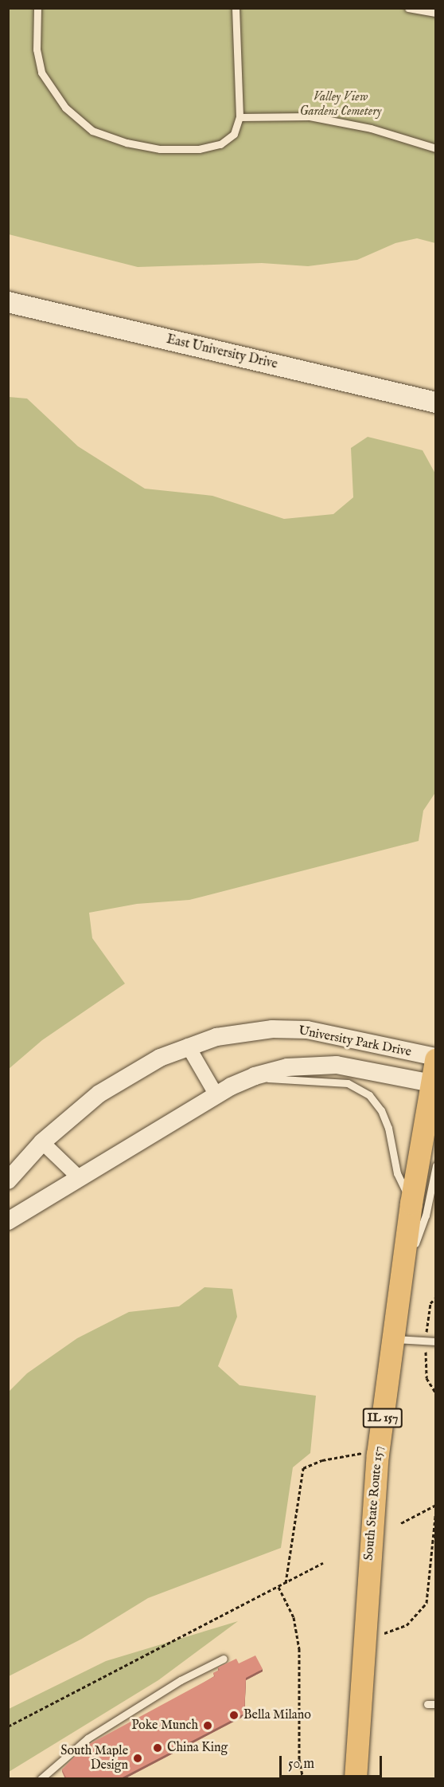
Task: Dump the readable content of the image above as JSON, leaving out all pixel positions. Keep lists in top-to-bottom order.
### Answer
{
  "streets": {
    "main road": ["East University Drive", "IL 157", "South State Route 157"],
    "street": ["University Park Drive"]
  },
  "crossings": [
    ["University Park Drive", "South State Route 157"]
  ],
  "parks": ["Valley View Gardens Cemetery"],
  "places": [
    "Bella Milano",
    "Poke Munch",
    "China King",
    "South Maple Design"
  ],
  "scale_bar": "50 m"
}
